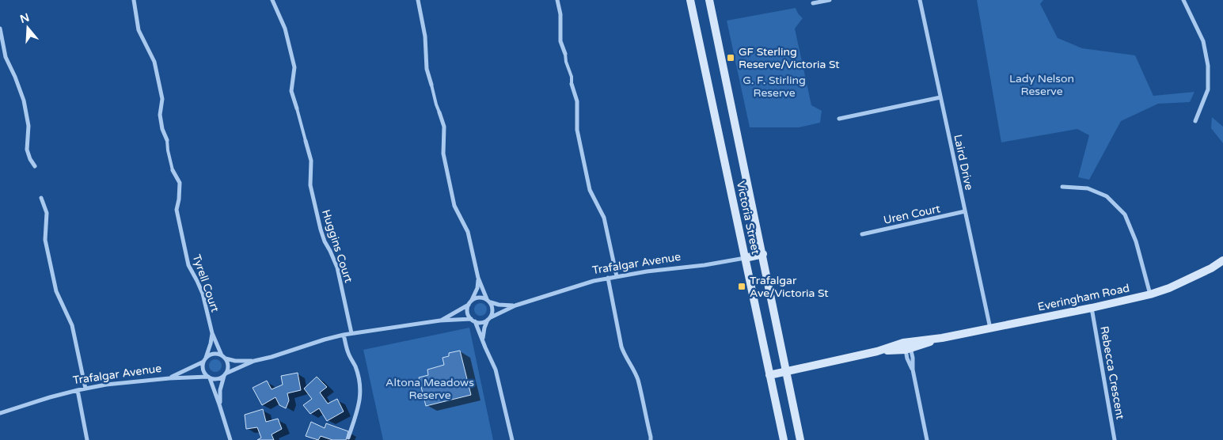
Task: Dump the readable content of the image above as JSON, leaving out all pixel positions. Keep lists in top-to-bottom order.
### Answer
{
  "streets": {
    "street": [
      "Laird Drive",
      "Uren Court",
      "Victoria Street",
      "Huggins Court",
      "Trafalgar Avenue",
      "Tyrell Court",
      "Everingham Road",
      "Rebecca Crescent"
    ]
  },
  "crossings": [
    ["Laird Drive", "Uren Court"],
    ["Laird Drive", "Everingham Road"],
    ["Victoria Street", "Trafalgar Avenue"],
    ["Victoria Street", "Everingham Road"],
    ["Trafalgar Avenue", "Tyrell Court"],
    ["Everingham Road", "Rebecca Crescent"]
  ],
  "parks": ["Lady Nelson Reserve", "G. F. Stirling Reserve", "Altona Meadows Reserve"],
  "places": {
    "transit": ["GF Sterling Reserve/Victoria St", "Trafalgar Ave/Victoria St"]
  },
  "north": "top"
}
